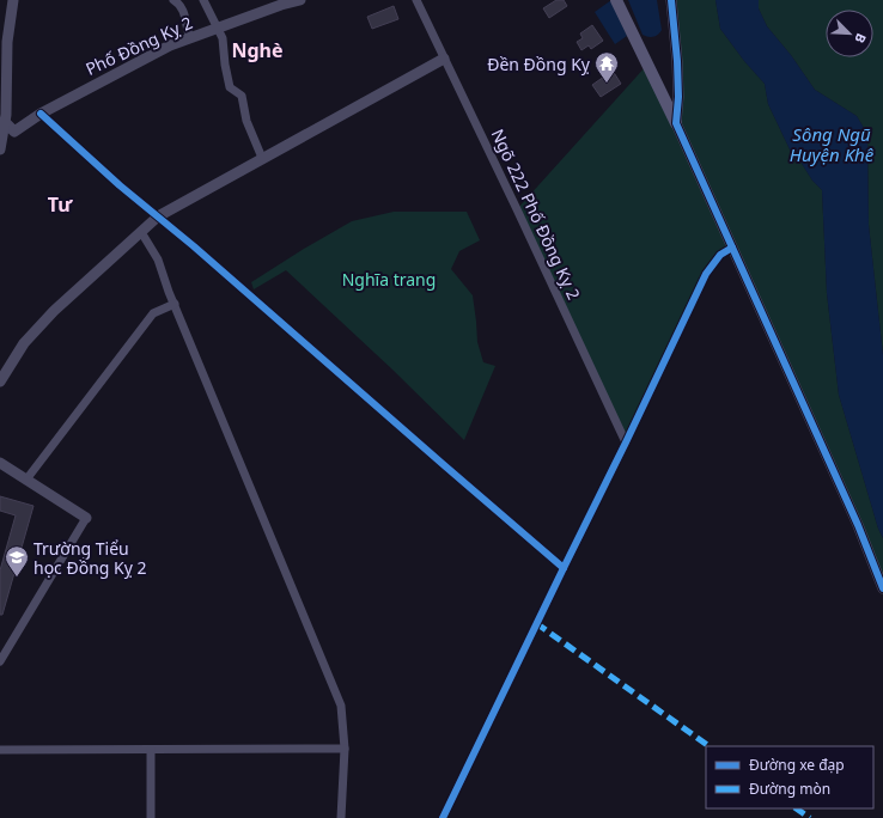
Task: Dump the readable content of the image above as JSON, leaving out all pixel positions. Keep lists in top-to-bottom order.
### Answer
{
  "streets": {
    "street": ["Phố Đồng Kỵ 2", "Ngõ 222 Phố Đồng Kỵ 2"]
  },
  "districts": ["Nghè", "Tư"],
  "water": ["Sông Ngũ Huyện Khê"],
  "parks": ["Nghĩa trang"],
  "places": {
    "temple": ["Đền Đồng Kỵ"],
    "school or university": ["Trường Tiểu học Đồng Kỵ 2"]
  },
  "legend": ["Đường xe đạp", "Đường mòn"],
  "north": "bottom right"
}
